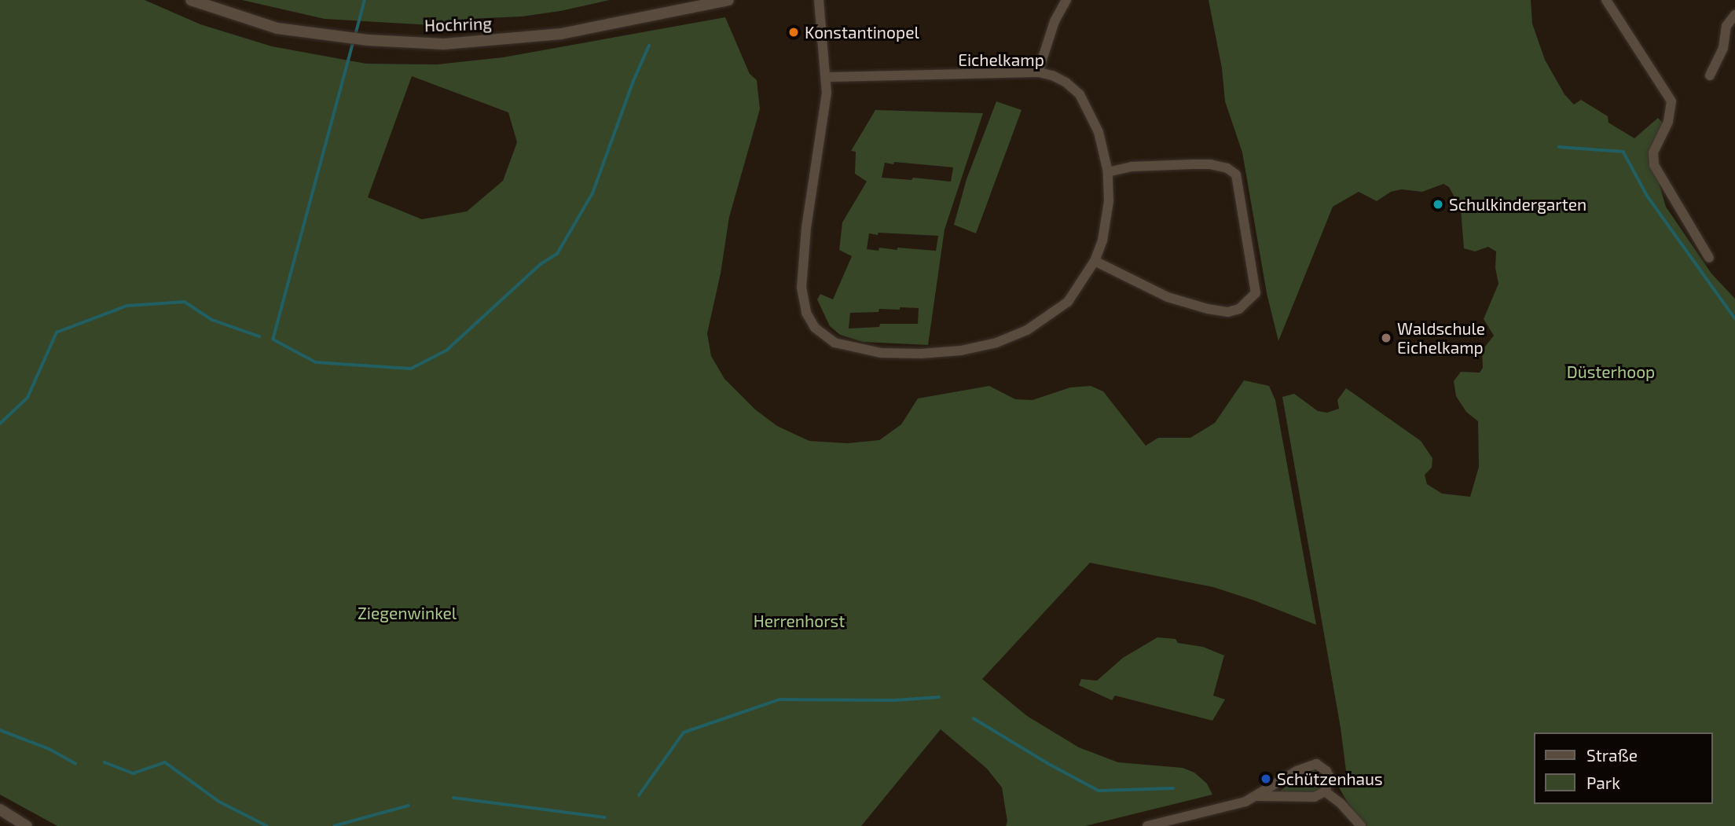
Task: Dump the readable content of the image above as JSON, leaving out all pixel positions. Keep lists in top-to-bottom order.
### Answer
{
  "streets": {
    "street": ["Hochring", "Eichelkamp"]
  },
  "parks": ["Düsterhoop", "Ziegenwinkel", "Herrenhorst"],
  "places": [
    "Konstantinopel",
    "Schulkindergarten",
    "Waldschule Eichelkamp",
    "Schützenhaus"
  ],
  "legend": ["Straße", "Park"]
}
